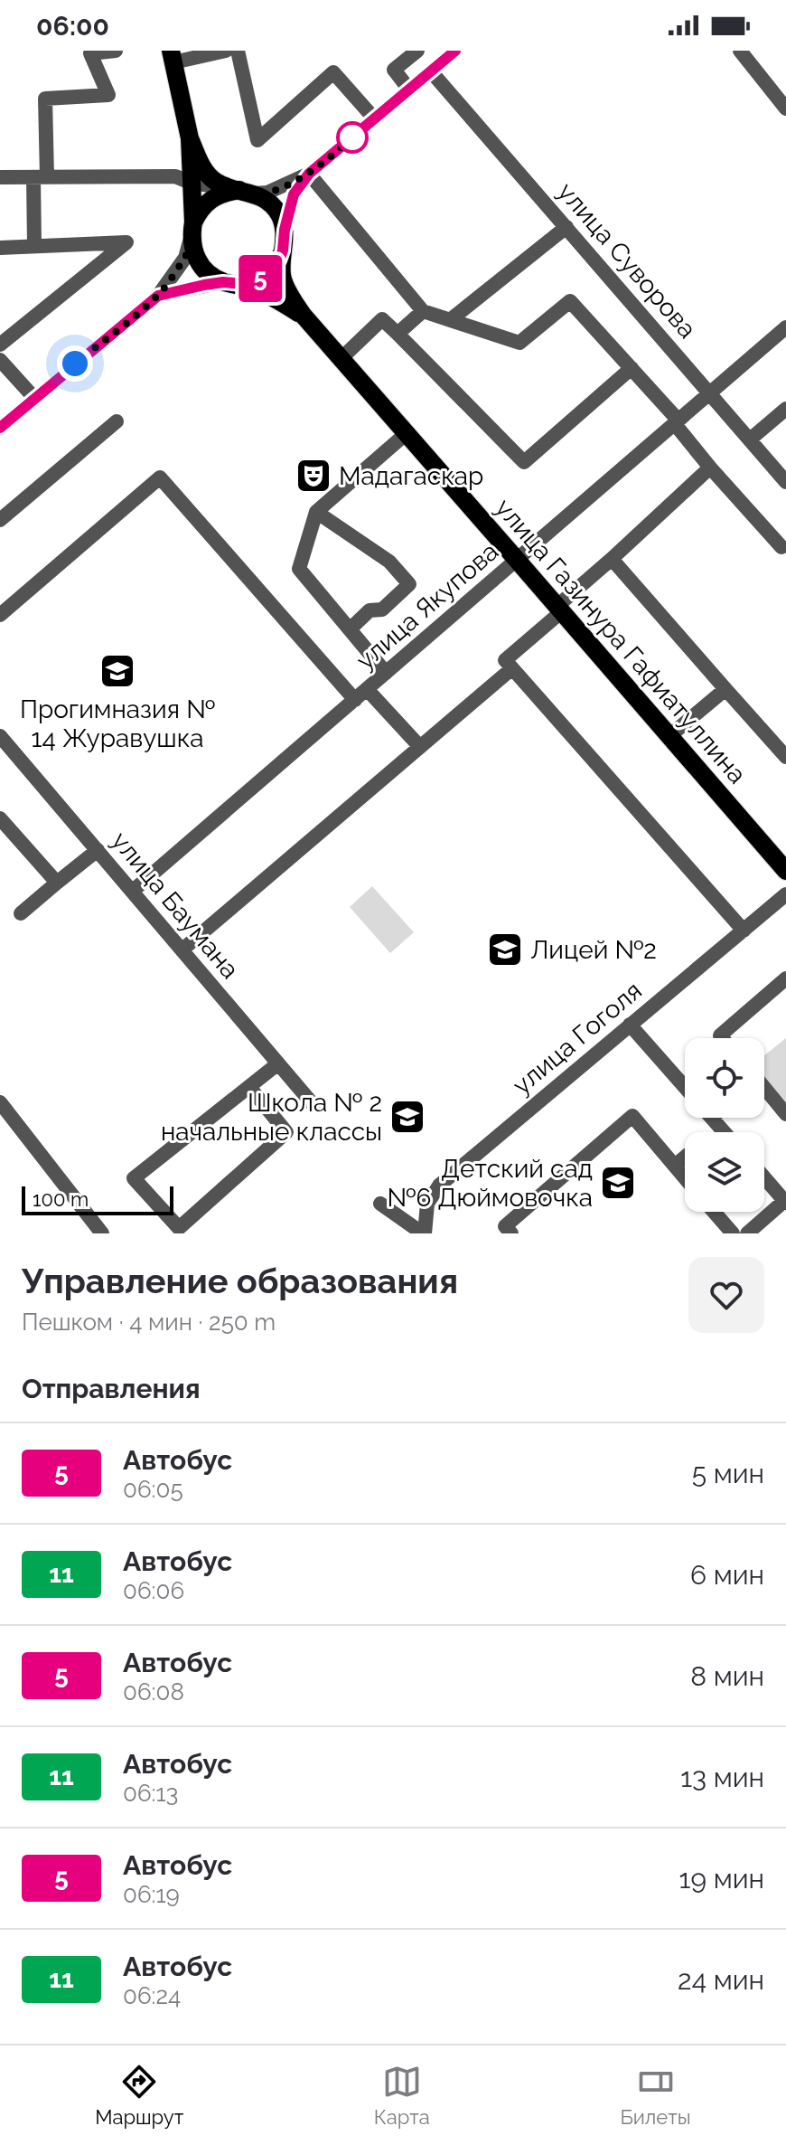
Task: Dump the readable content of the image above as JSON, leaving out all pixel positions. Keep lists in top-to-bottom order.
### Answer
{
  "streets": {
    "main road": ["улица Газинура Гафиатуллина"],
    "street": [
      "улица Суворова",
      "улица Якупова",
      "улица Баумана",
      "улица Гоголя"
    ]
  },
  "crossings": [
    ["улица Суворова", "улица Якупова"],
    ["улица Якупова", "улица Газинура Гафиатуллина"],
    ["улица Якупова", "улица Баумана"]
  ],
  "places": {
    "theatre": ["Мадагаскар"],
    "school or university": [
      "Прогимназия № 14 Журавушка",
      "Лицей №2",
      "Школа № 2 начальные классы",
      "Детский сад №6 Дюймовочка"
    ]
  },
  "lines": ["bus line 5"],
  "scale_bar": "100 m",
  "page": {
    "status": "06:00",
    "on_map": "5",
    "scale": "100 m",
    "heading": [
      ["Управление образования", "Пешком · 4 мин · 250 m"],
      "Отправления"
    ],
    "list": [
      {
        "mark": "5",
        "name": "Автобус",
        "note": "06:05",
        "value": "5 мин"
      },
      {
        "mark": "11",
        "name": "Автобус",
        "note": "06:06",
        "value": "6 мин"
      },
      {
        "mark": "5",
        "name": "Автобус",
        "note": "06:08",
        "value": "8 мин"
      },
      {
        "mark": "11",
        "name": "Автобус",
        "note": "06:13",
        "value": "13 мин"
      },
      {
        "mark": "5",
        "name": "Автобус",
        "note": "06:19",
        "value": "19 мин"
      },
      {
        "mark": "11",
        "name": "Автобус",
        "note": "06:24",
        "value": "24 мин"
      }
    ],
    "tabs": ["Маршрут", "Карта", "Билеты"]
  }
}
